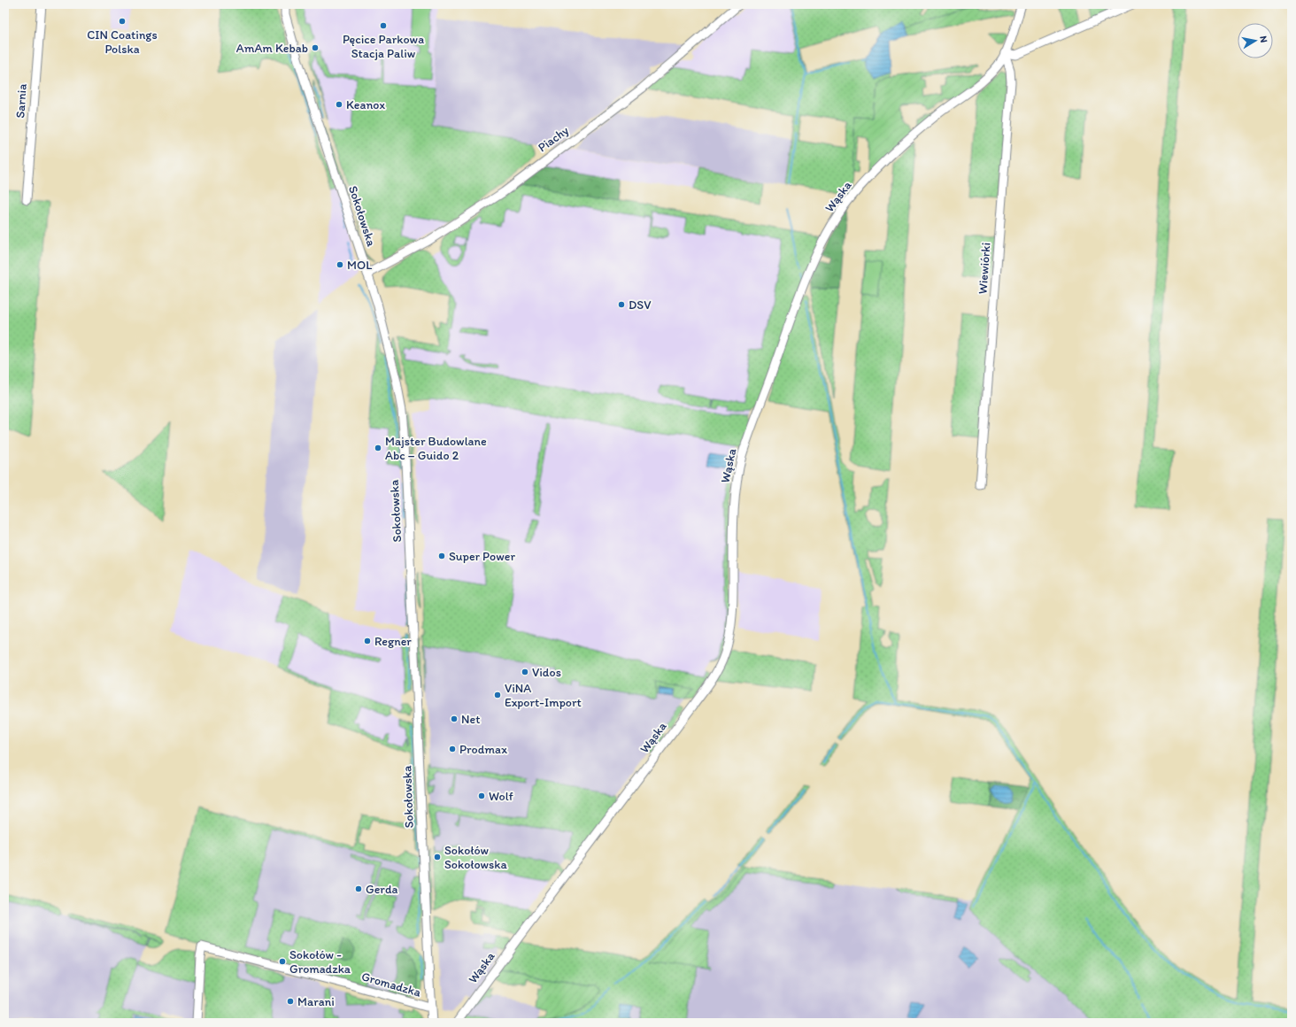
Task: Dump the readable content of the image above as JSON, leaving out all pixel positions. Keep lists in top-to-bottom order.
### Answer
{
  "streets": {
    "street": [
      "Sarnia",
      "Piachy",
      "Wąska",
      "Sokołowska",
      "Wiewiórki",
      "Gromadzka"
    ]
  },
  "crossings": [
    ["Piachy", "Sokołowska"],
    ["Wąska", "Wiewiórki"],
    ["Sokołowska", "Gromadzka"]
  ],
  "places": [
    "CIN Coatings Polska",
    "Pęcice Parkowa Stacja Paliw",
    "AmAm Kebab",
    "Keanox",
    "MOL",
    "DSV",
    "Majster Budowlane Abc – Guido 2",
    "Super Power",
    "Regner",
    "Vidos",
    "ViNA Export-Import",
    "Net",
    "Prodmax",
    "Wolf",
    "Sokołów Sokołowska",
    "Gerda",
    "Sokołów - Gromadzka",
    "Marani"
  ],
  "north": "right"
}
